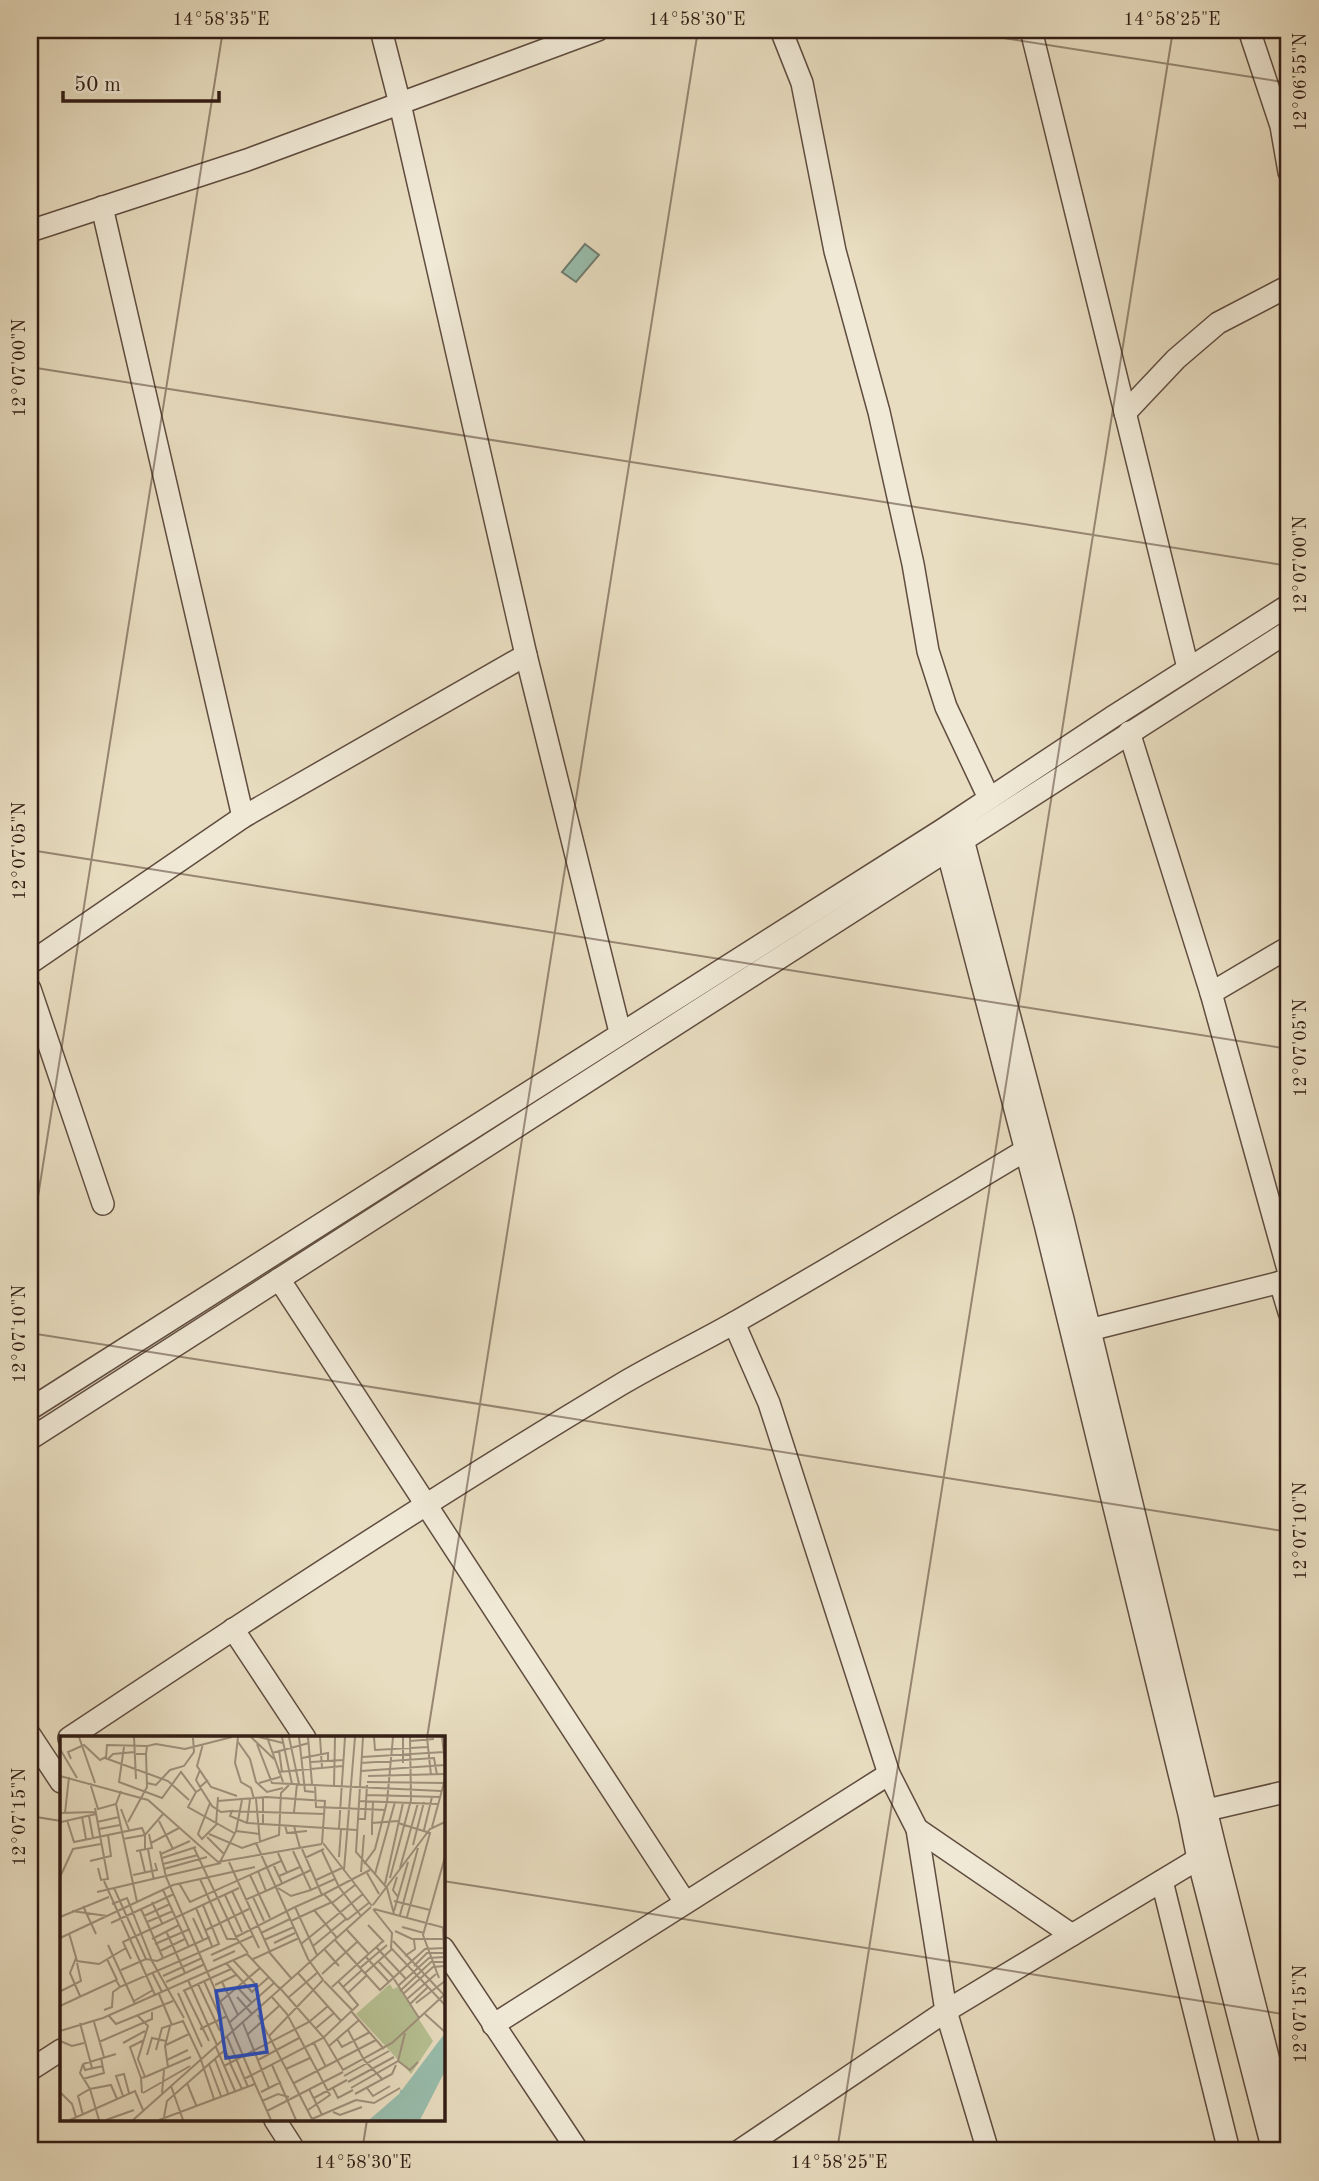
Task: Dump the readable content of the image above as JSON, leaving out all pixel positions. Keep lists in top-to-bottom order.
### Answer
{
  "scale_bar": "50 m",
  "coordinates": [
    "14°58'35\"E",
    "14°58'30\"E",
    "14°58'25\"E",
    "12°06'55\"N",
    "12°07'00\"N",
    "12°07'05\"N",
    "12°07'10\"N",
    "12°07'15\"N"
  ]
}
